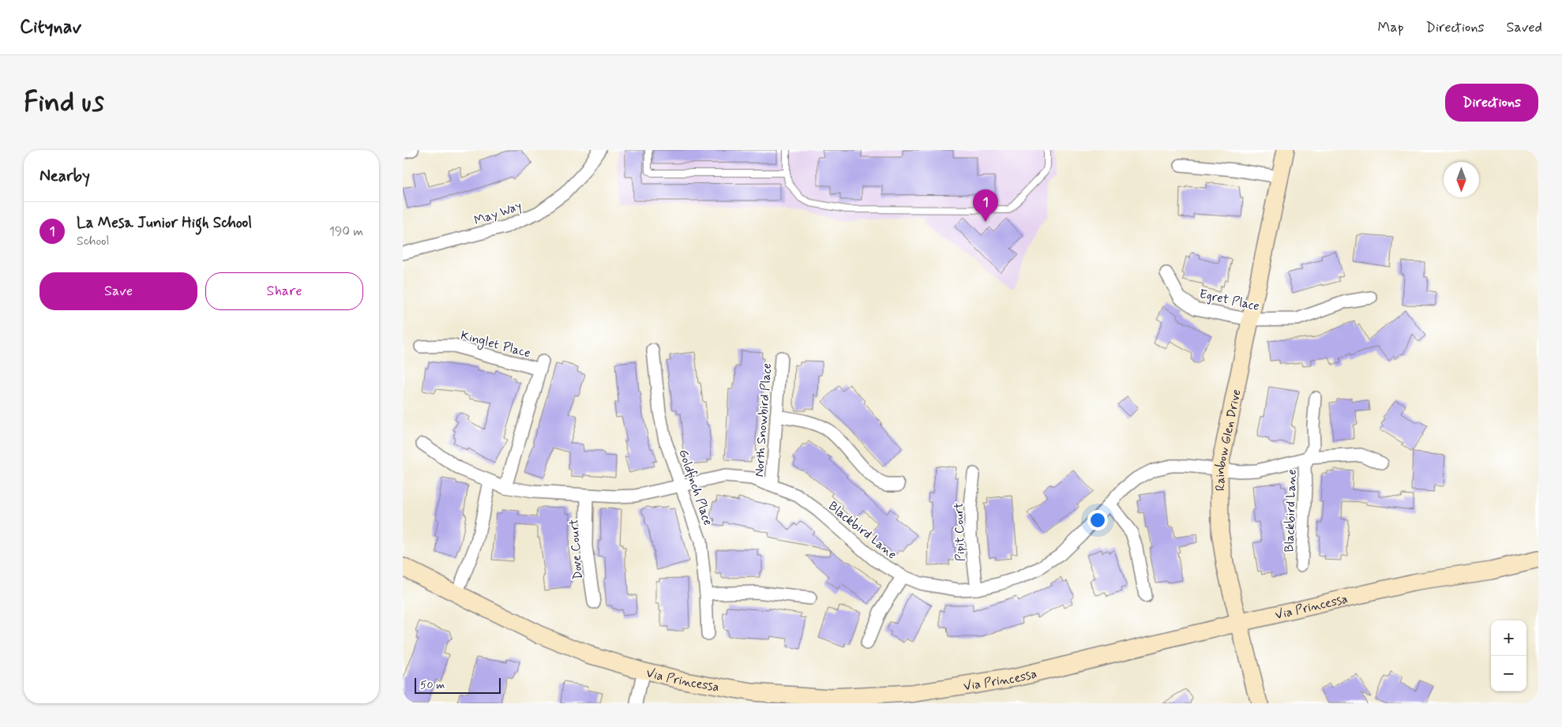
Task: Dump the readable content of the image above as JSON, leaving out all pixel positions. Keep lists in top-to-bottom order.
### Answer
{
  "streets": {
    "street": [
      "May Way",
      "Egret Place",
      "Kinglet Place",
      "North Snowbird Place",
      "Rainbow Glen Drive",
      "Goldfinch Place",
      "Blackbird Lane",
      "Pipit Court",
      "Dove Court",
      "Via Princessa"
    ]
  },
  "crossings": [
    ["Egret Place", "Rainbow Glen Drive"],
    ["Kinglet Place", "Blackbird Lane"],
    ["North Snowbird Place", "Blackbird Lane"],
    ["Rainbow Glen Drive", "Blackbird Lane"],
    ["Rainbow Glen Drive", "Via Princessa"],
    ["Goldfinch Place", "Blackbird Lane"],
    ["Blackbird Lane", "Pipit Court"],
    ["Blackbird Lane", "Dove Court"]
  ],
  "scale_bar": "50 m",
  "north": "bottom",
  "page": {
    "header": "Citynav",
    "nav": ["Map", "Directions", "Saved"],
    "buttons": [
      "Directions",
      ["Save", "Share"]
    ],
    "title": "Find us",
    "heading": "Nearby",
    "pins": "1",
    "list": [
      {
        "mark": "1",
        "name": "La Mesa Junior High School",
        "note": "School",
        "value": "190 m"
      }
    ],
    "map_buttons": ["+", "−"],
    "scale": "50 m"
  }
}
